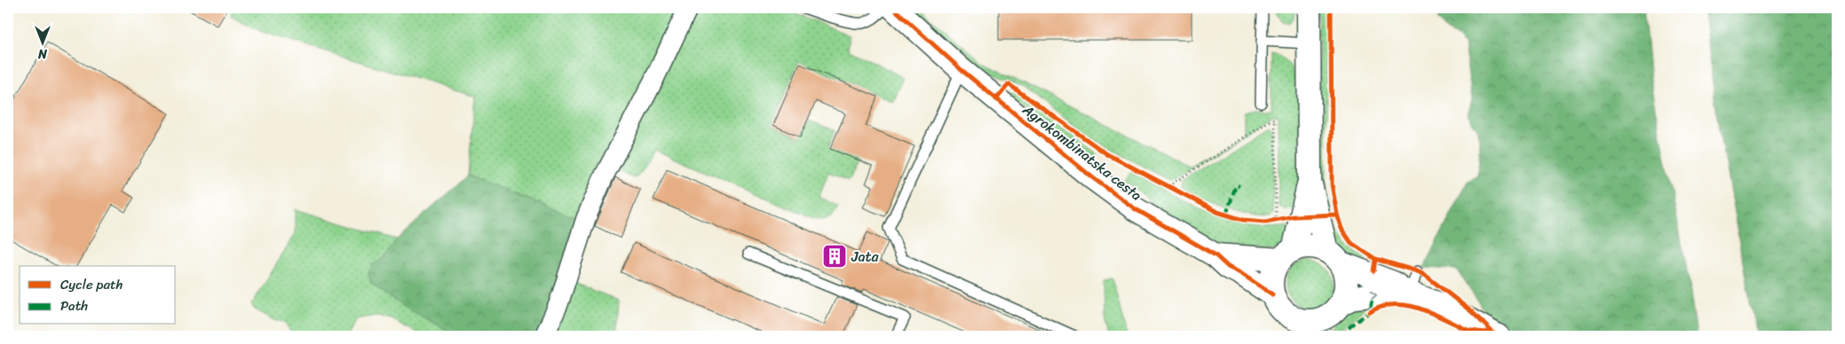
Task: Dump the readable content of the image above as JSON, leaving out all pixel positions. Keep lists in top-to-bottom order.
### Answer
{
  "streets": {
    "street": ["Agrokombinatska cesta"]
  },
  "places": {
    "building": ["Jata"]
  },
  "legend": ["Cycle path", "Path"],
  "north": "bottom"
}
